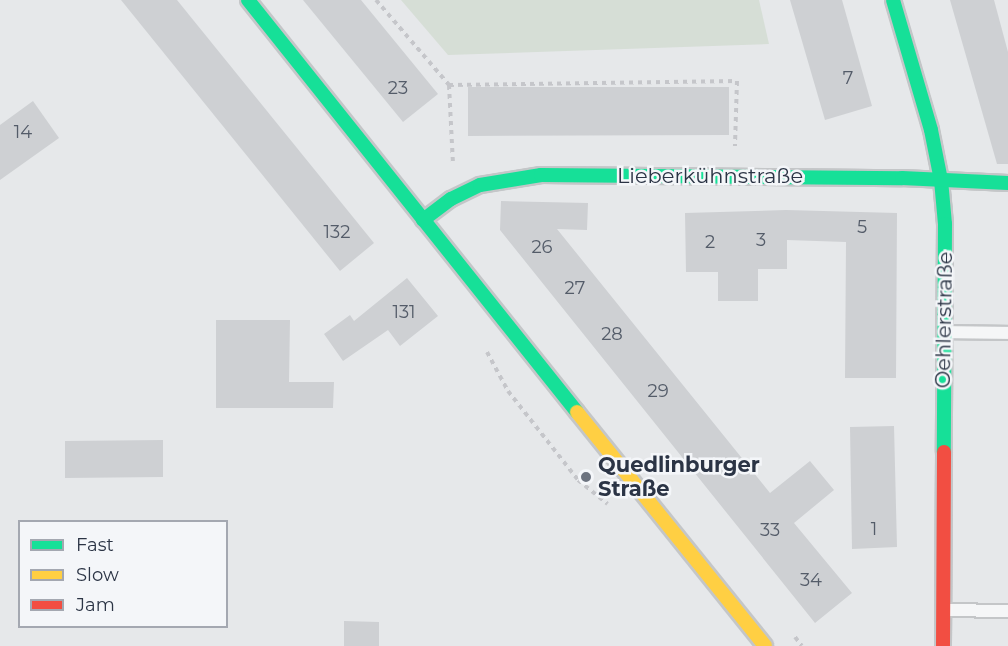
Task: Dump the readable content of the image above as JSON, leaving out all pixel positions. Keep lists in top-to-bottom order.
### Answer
{
  "streets": {
    "street": ["Lieberkühnstraße", "Oehlerstraße"]
  },
  "crossings": [
    ["Lieberkühnstraße", "Oehlerstraße"]
  ],
  "places": ["Quedlinburger Straße"],
  "house_numbers": [
    "7",
    "23",
    "14",
    "5",
    "132",
    "3",
    "2",
    "26",
    "27",
    "131",
    "28",
    "29",
    "1",
    "33",
    "34"
  ],
  "legend": ["Fast", "Slow", "Jam"]
}
